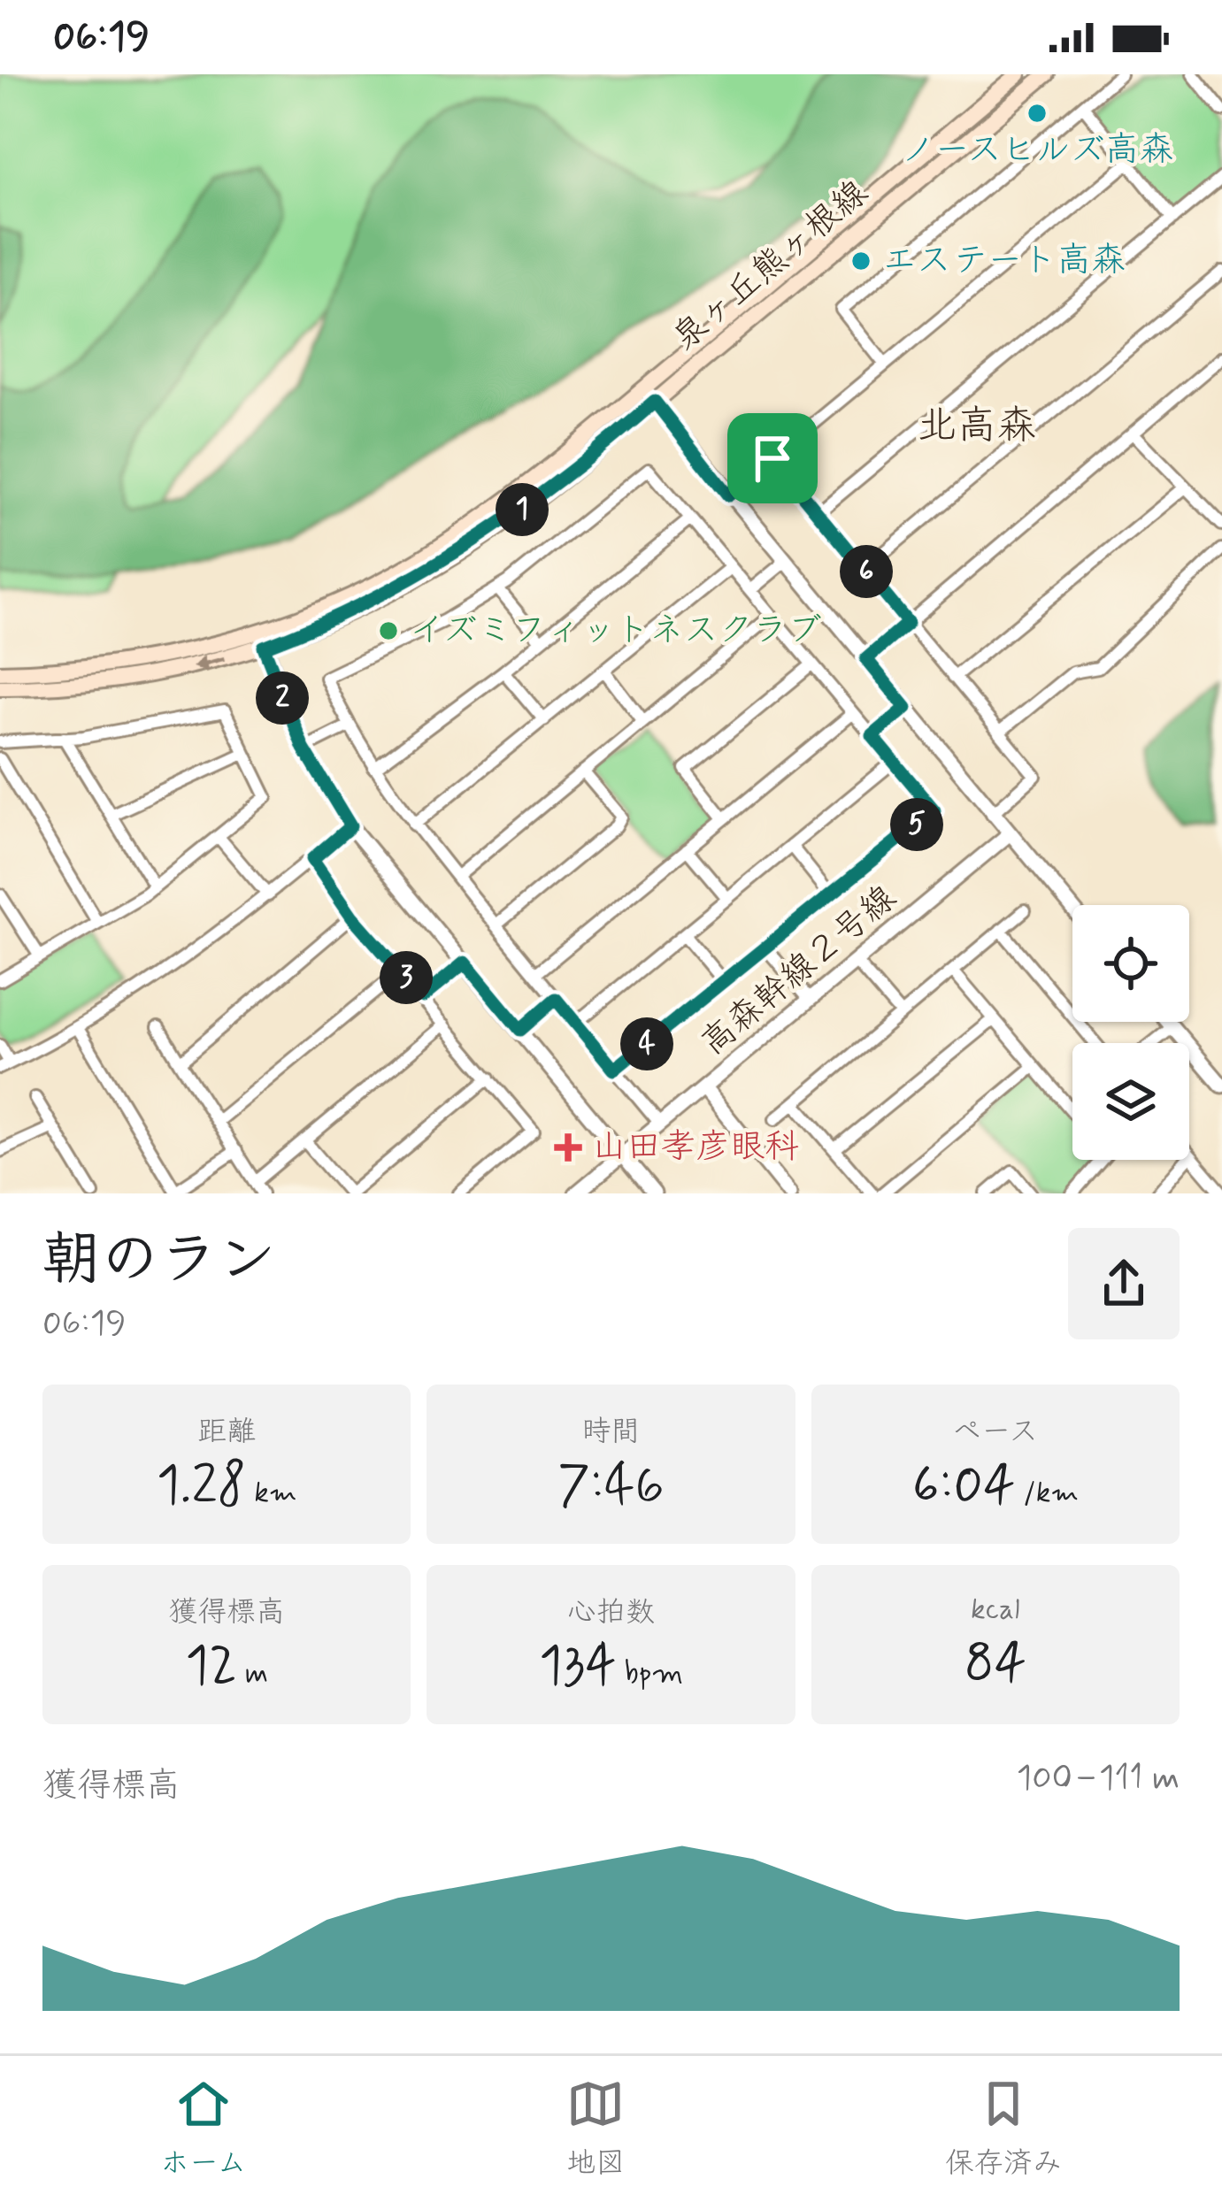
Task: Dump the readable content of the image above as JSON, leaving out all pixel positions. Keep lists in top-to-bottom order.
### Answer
{
  "streets": {
    "main road": ["泉ヶ丘熊ヶ根線"],
    "street": ["高森幹線２号線"]
  },
  "districts": ["北高森"],
  "places": {
    "other": ["ノースヒルズ高森", "エステート高森", "イズミフィットネスクラブ"],
    "health": ["山田孝彦眼科"]
  },
  "page": {
    "status": "06:19",
    "pins": [
      "1",
      "6",
      "2",
      "5",
      "3",
      "4"
    ],
    "heading": ["朝のラン", "06:19"],
    "stats": [
      ["距離", "1.28 km"],
      ["時間", "7:46"],
      ["ペース", "6:04 /km"],
      ["獲得標高", "12 m"],
      ["心拍数", "134 bpm"],
      ["kcal", "84"]
    ],
    "chart": ["獲得標高", "100–111 m"],
    "tabs": ["ホーム", "地図", "保存済み"]
  }
}
